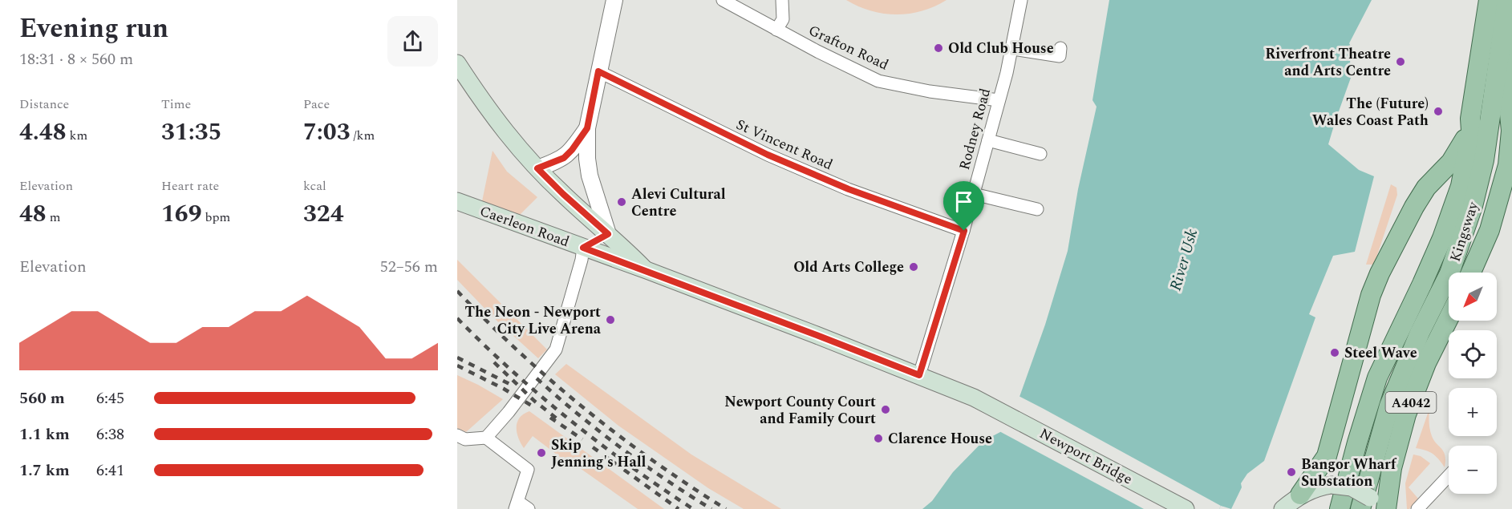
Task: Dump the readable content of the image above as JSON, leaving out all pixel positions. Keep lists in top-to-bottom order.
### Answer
{
  "streets": {
    "main road": [
      "Caerleon Road",
      "Kingsway",
      "A4042",
      "Newport Bridge"
    ],
    "street": ["Grafton Road", "Rodney Road", "St Vincent Road"]
  },
  "crossings": [
    ["Grafton Road", "Rodney Road"],
    ["Rodney Road", "St Vincent Road"],
    ["Rodney Road", "Caerleon Road"],
    ["Rodney Road", "Newport Bridge"],
    ["Caerleon Road", "Newport Bridge"]
  ],
  "water": ["River Usk"],
  "places": [
    "Old Club House",
    "Riverfront Theatre and Arts Centre",
    "The (Future) Wales Coast Path",
    "Alevi Cultural Centre",
    "Old Arts College",
    "The Neon - Newport City Live Arena",
    "Steel Wave",
    "Newport County Court and Family Court",
    "Clarence House",
    "Skip Jenning's Hall",
    "Bangor Wharf Substation"
  ],
  "north": "bottom left",
  "page": {
    "heading": ["Evening run", "18:31 · 8 × 560 m"],
    "stats": [
      ["Distance", "4.48 km"],
      ["Time", "31:35"],
      ["Pace", "7:03 /km"],
      ["Elevation", "48 m"],
      ["Heart rate", "169 bpm"],
      ["kcal", "324"]
    ],
    "chart": ["Elevation", "52–56 m"],
    "map_buttons": ["+", "−"],
    "list": [
      {
        "name": "560 m",
        "note": "6:45"
      },
      {
        "name": "1.1 km",
        "note": "6:38"
      },
      {
        "name": "1.7 km",
        "note": "6:41"
      }
    ]
  }
}
